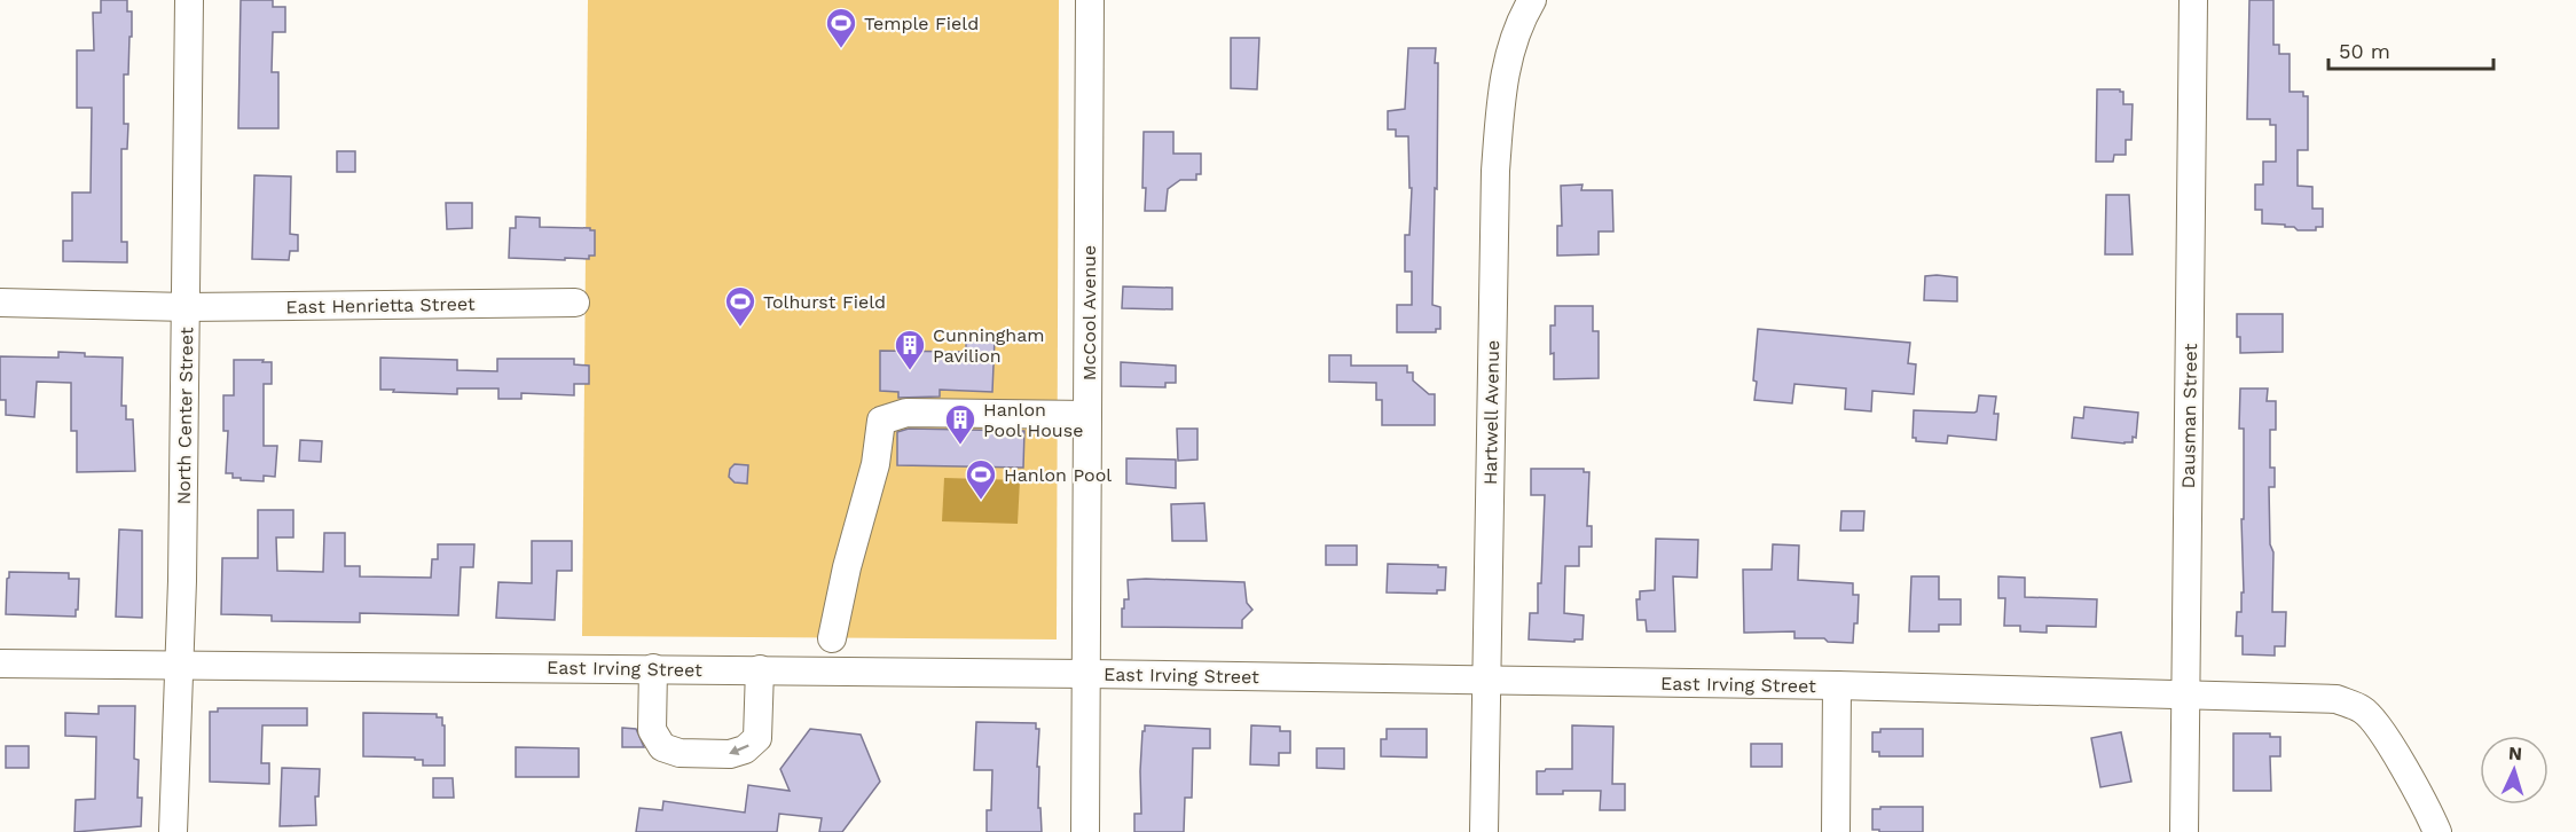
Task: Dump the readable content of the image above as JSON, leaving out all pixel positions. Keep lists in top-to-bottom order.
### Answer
{
  "streets": {
    "street": [
      "East Henrietta Street",
      "McCool Avenue",
      "Hartwell Avenue",
      "North Center Street",
      "Dausman Street",
      "East Irving Street"
    ]
  },
  "crossings": [
    ["East Henrietta Street", "North Center Street"],
    ["McCool Avenue", "East Irving Street"],
    ["Hartwell Avenue", "East Irving Street"],
    ["North Center Street", "East Irving Street"],
    ["Dausman Street", "East Irving Street"]
  ],
  "places": {
    "sports": ["Temple Field", "Tolhurst Field", "Hanlon Pool"],
    "building": ["Cunningham Pavilion", "Hanlon Pool House"]
  },
  "scale_bar": "50 m",
  "north": "top"
}
